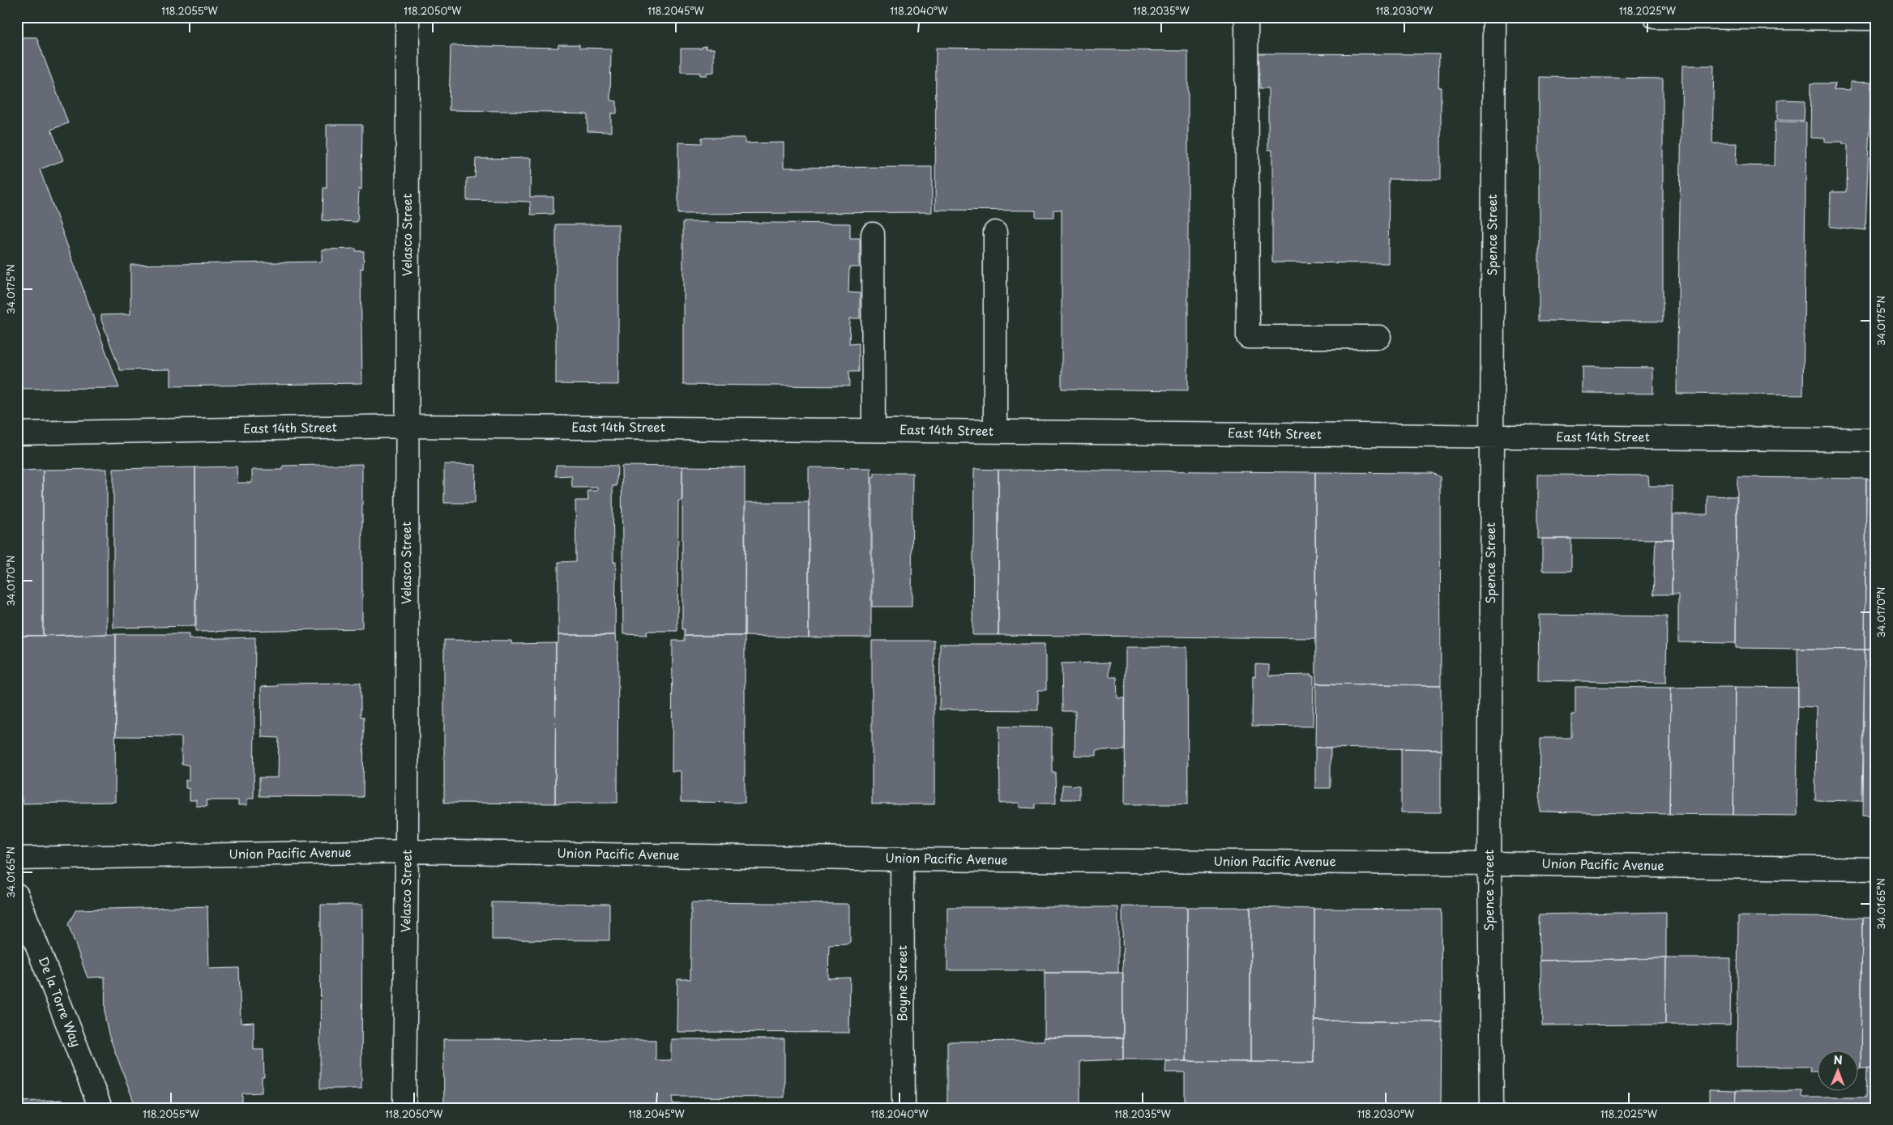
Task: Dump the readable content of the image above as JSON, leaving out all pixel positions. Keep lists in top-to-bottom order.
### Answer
{
  "streets": {
    "street": [
      "Velasco Street",
      "Spence Street",
      "East 14th Street",
      "Union Pacific Avenue",
      "Boyne Street",
      "De la Torre Way"
    ]
  },
  "crossings": [
    ["Velasco Street", "East 14th Street"],
    ["Velasco Street", "Union Pacific Avenue"],
    ["Spence Street", "East 14th Street"],
    ["Spence Street", "Union Pacific Avenue"],
    ["Union Pacific Avenue", "Boyne Street"]
  ],
  "north": "top",
  "coordinates": [
    "118.2055°W",
    "118.2050°W",
    "118.2045°W",
    "118.2040°W",
    "118.2035°W",
    "118.2030°W",
    "118.2025°W",
    "34.0175°N",
    "34.0170°N",
    "34.0165°N"
  ]
}
